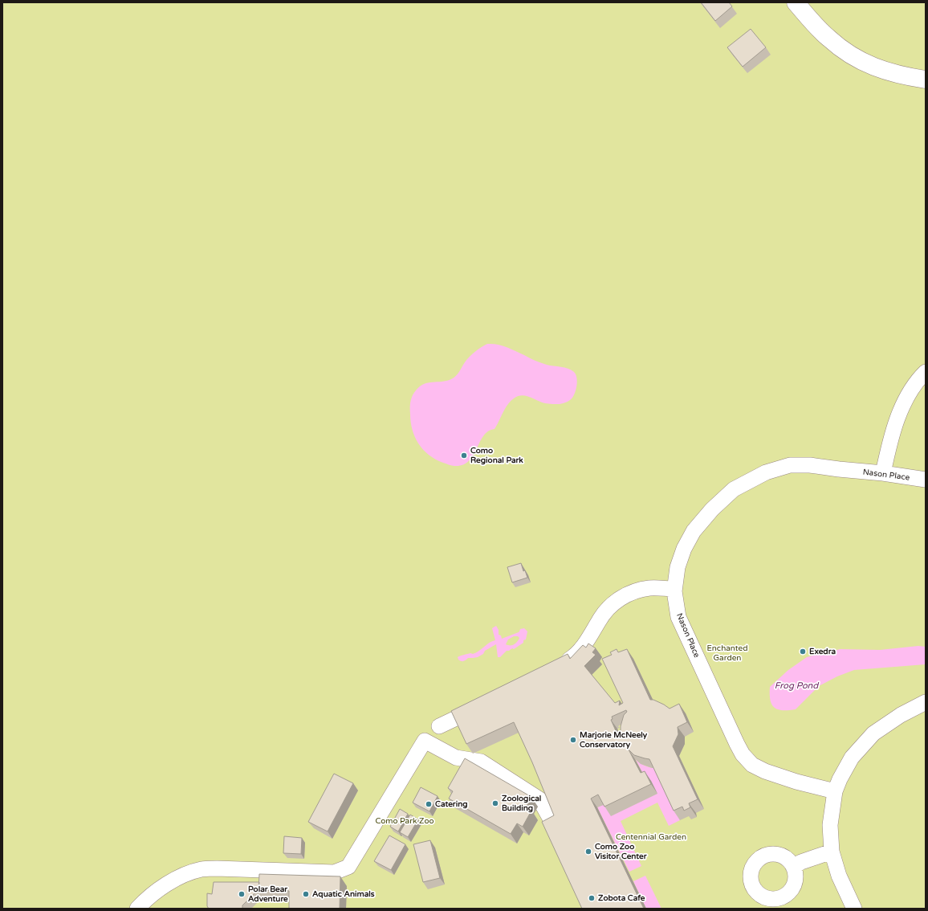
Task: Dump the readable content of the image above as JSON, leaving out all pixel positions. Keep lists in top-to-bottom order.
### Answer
{
  "streets": {
    "street": ["Nason Place"]
  },
  "water": ["Frog Pond"],
  "parks": ["Enchanted Garden", "Como Park Zoo", "Centennial Garden"],
  "places": [
    "Como Regional Park",
    "Exedra",
    "Marjorie McNeely Conservatory",
    "Zoological Building",
    "Catering",
    "Como Zoo Visitor Center",
    "Polar Bear Adventure",
    "Aquatic Animals",
    "Zobota Cafe"
  ]
}
